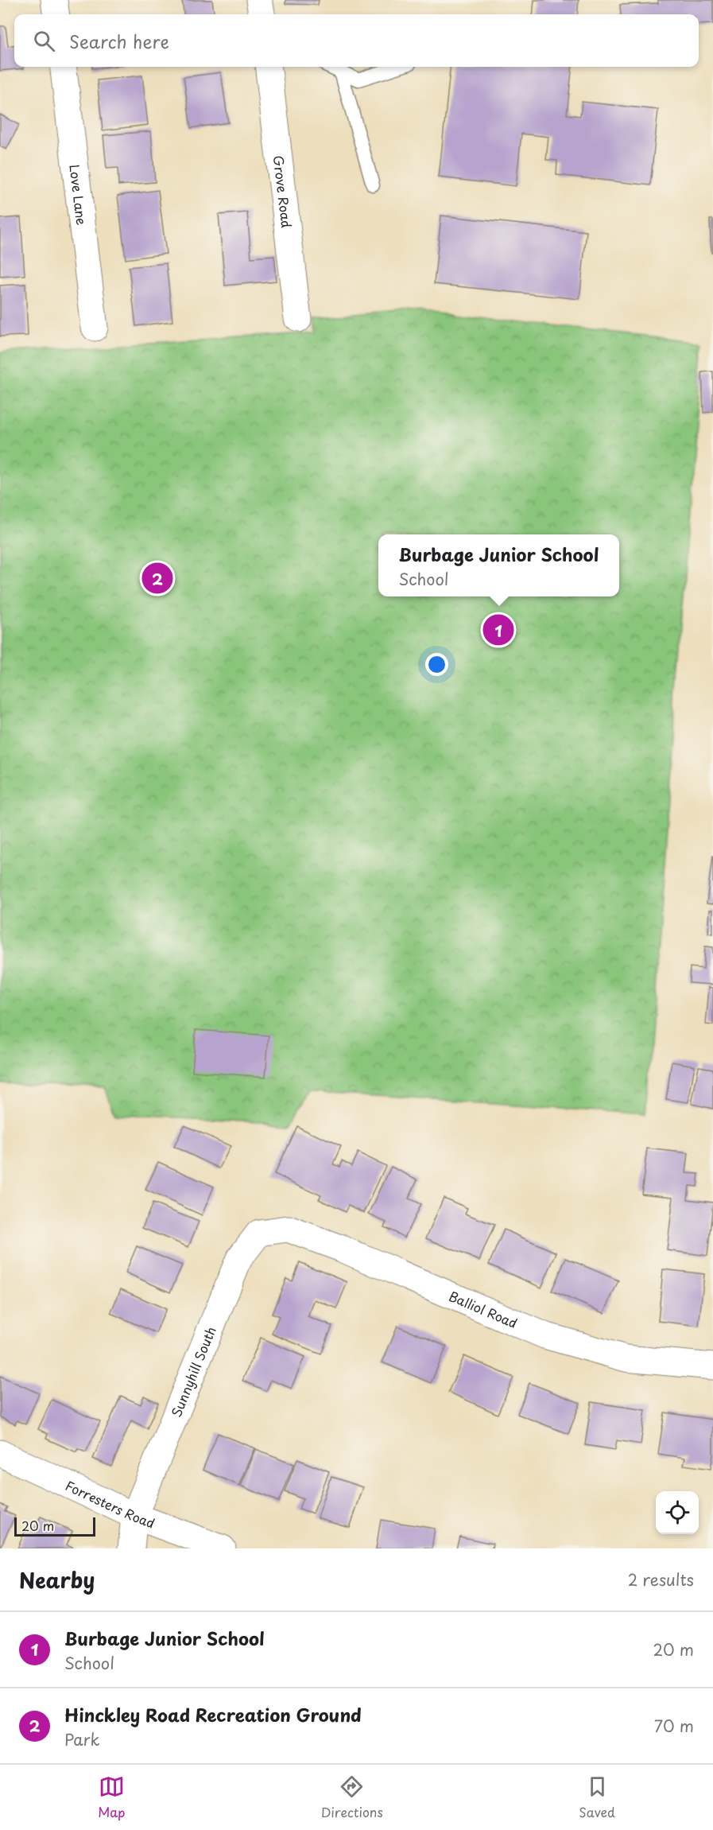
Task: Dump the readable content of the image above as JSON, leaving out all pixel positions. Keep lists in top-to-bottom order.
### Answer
{
  "streets": {
    "street": [
      "Grove Road",
      "Love Lane",
      "Balliol Road",
      "Sunnyhill South",
      "Forresters Road"
    ]
  },
  "crossings": [
    ["Balliol Road", "Sunnyhill South"],
    ["Sunnyhill South", "Forresters Road"]
  ],
  "scale_bar": "20 m",
  "page": {
    "search": "Search here",
    "popup": ["Burbage Junior School", "School"],
    "pins": ["2", "1"],
    "scale": "20 m",
    "heading": ["Nearby", "2 results"],
    "list": [
      {
        "mark": "1",
        "name": "Burbage Junior School",
        "note": "School",
        "value": "20 m"
      },
      {
        "mark": "2",
        "name": "Hinckley Road Recreation Ground",
        "note": "Park",
        "value": "70 m"
      }
    ],
    "nav": ["Map", "Directions", "Saved"]
  }
}
